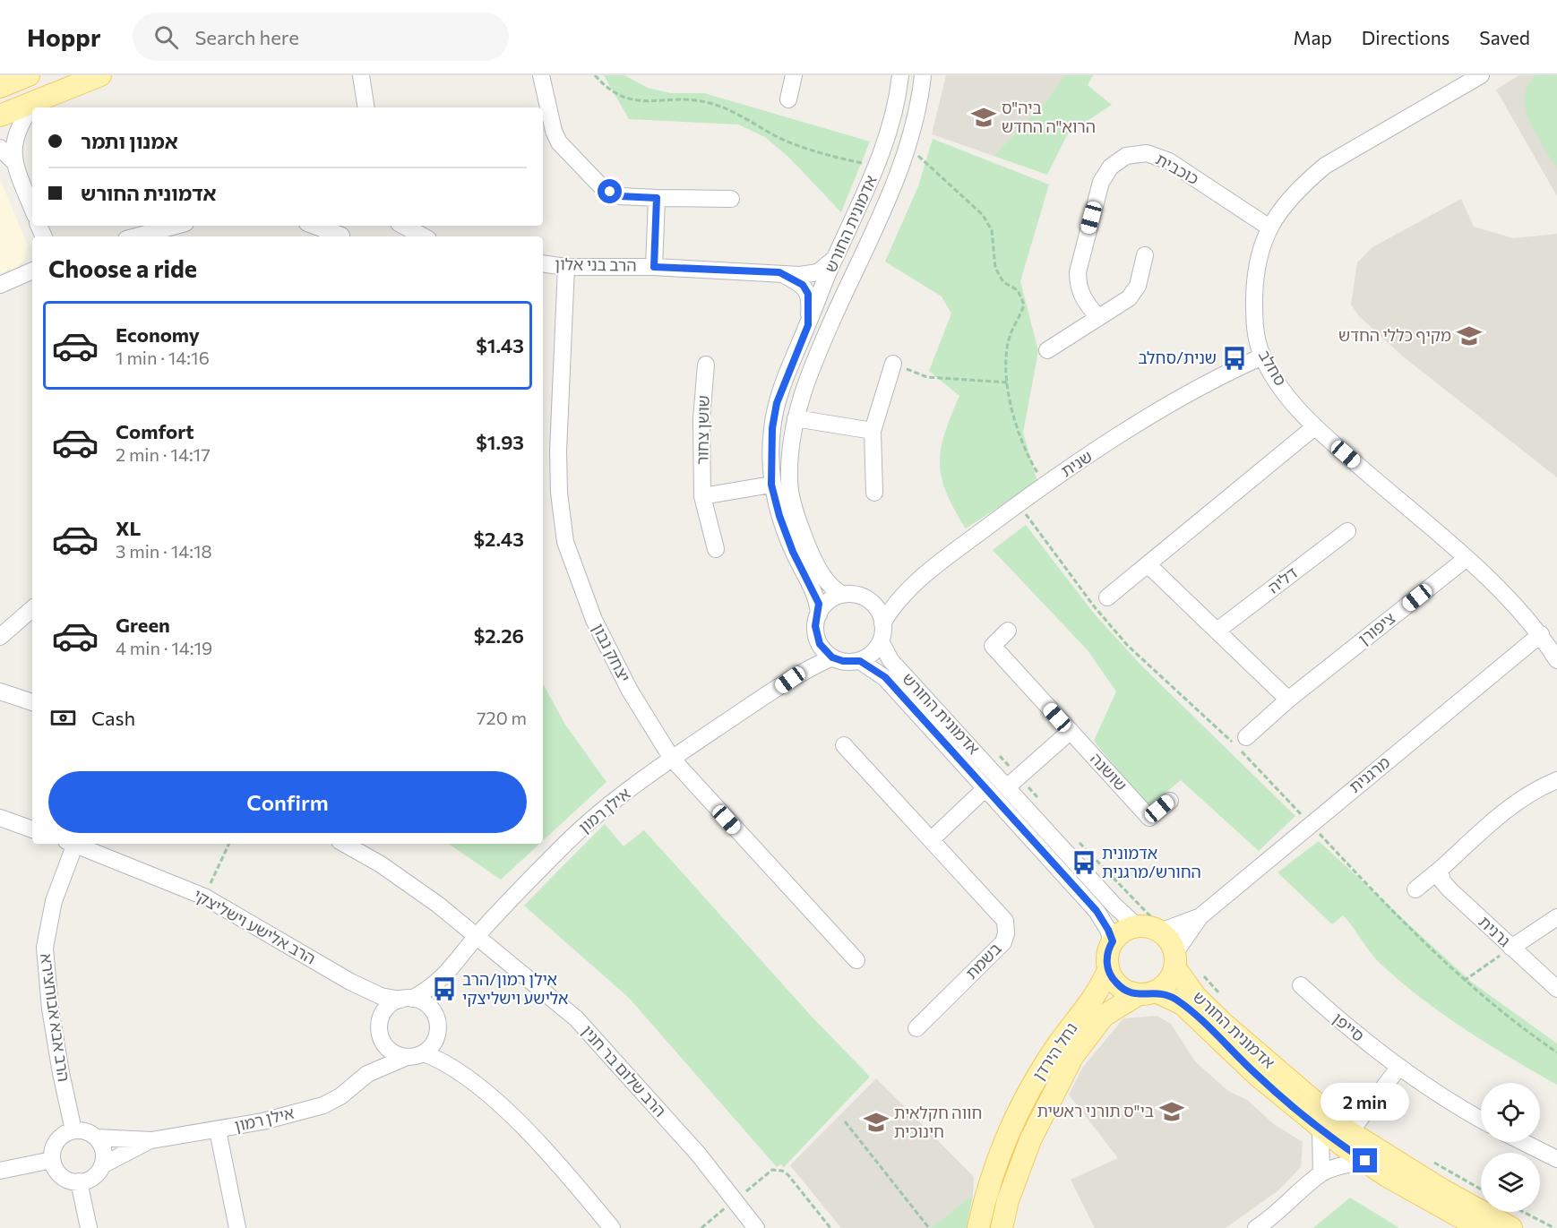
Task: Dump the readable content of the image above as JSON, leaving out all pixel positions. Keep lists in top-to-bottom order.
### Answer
{
  "streets": {
    "main road": ["אדמונית החורש", "נחל הירדן"],
    "street": [
      "כוכבית",
      "הרב בני אלון",
      "סחלב",
      "שושן צחור",
      "שנית",
      "דליה",
      "ציפורן",
      "יצחק נבון",
      "שושנה",
      "מרגנית",
      "אילן רמון",
      "הרב אלישע וישליצקי",
      "גרנית",
      "בשמת",
      "הרב אבא אבוחצירא",
      "סייפן",
      "הרב שלום בר חנין"
    ]
  },
  "crossings": [
    ["כוכבית", "סחלב"],
    ["אדמונית החורש", "הרב בני אלון"],
    ["אדמונית החורש", "שנית"],
    ["אדמונית החורש", "מרגנית"],
    ["אדמונית החורש", "אילן רמון"],
    ["אדמונית החורש", "נחל הירדן"],
    ["הרב בני אלון", "יצחק נבון"],
    ["סחלב", "שנית"],
    ["סחלב", "ציפורן"],
    ["סחלב", "מרגנית"],
    ["שנית", "אילן רמון"],
    ["יצחק נבון", "אילן רמון"],
    ["מרגנית", "נחל הירדן"],
    ["אילן רמון", "הרב אלישע וישליצקי"],
    ["אילן רמון", "הרב אבא אבוחצירא"],
    ["אילן רמון", "הרב שלום בר חנין"]
  ],
  "places": {
    "school or university": [
      "ביה\"ס הרוא\"ה החדש",
      "מקיף כללי החדש",
      "בי\"ס תורני ראשית",
      "חווה חקלאית חינוכית"
    ],
    "bus stop": ["שנית/סחלב", "אדמונית החורש/מרגנית", "אילן רמון/הרב אלישע וישליצקי"]
  },
  "page": {
    "header": "Hoppr",
    "search": "Search here",
    "nav": ["Map", "Directions", "Saved"],
    "banner": ["אמנון ותמר", "אדמונית החורש"],
    "heading": "Choose a ride",
    "list": [
      {
        "name": "Economy",
        "note": "1 min · 14:16",
        "value": "$1.43"
      },
      {
        "name": "Comfort",
        "note": "2 min · 14:17",
        "value": "$1.93"
      },
      {
        "name": "XL",
        "note": "3 min · 14:18",
        "value": "$2.43"
      },
      {
        "name": "Green",
        "note": "4 min · 14:19",
        "value": "$2.26"
      }
    ],
    "pay": ["Cash", "720 m"],
    "buttons": "Confirm",
    "bubble": "2 min"
  }
}
